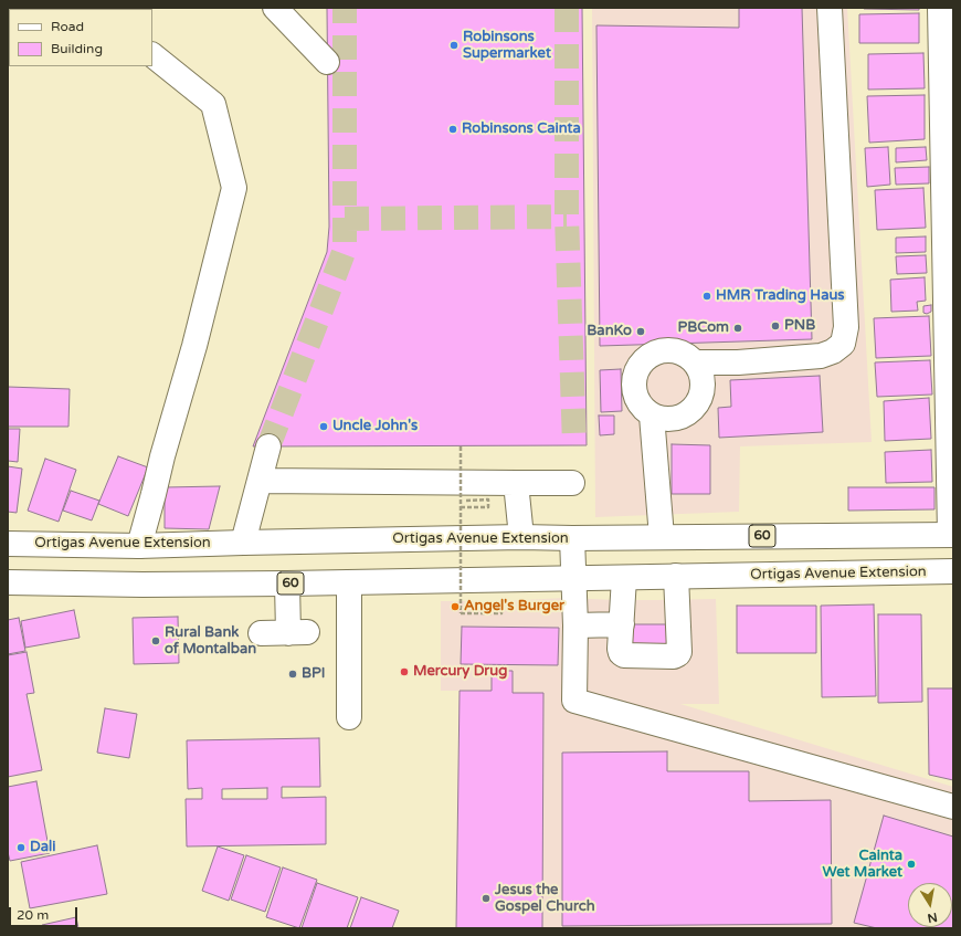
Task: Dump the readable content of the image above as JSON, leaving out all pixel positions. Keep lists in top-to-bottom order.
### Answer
{
  "streets": {
    "main road": ["60", "Ortigas Avenue Extension"]
  },
  "places": [
    "Robinsons Supermarket",
    "Robinsons Cainta",
    "HMR Trading Haus",
    "PNB",
    "PBCom",
    "BanKo",
    "Uncle John's",
    "Angel's Burger",
    "Rural Bank of Montalban",
    "Mercury Drug",
    "BPI",
    "Dali",
    "Cainta Wet Market",
    "Jesus the Gospel Church"
  ],
  "legend": ["Road", "Building"],
  "scale_bar": "20 m",
  "north": "bottom"
}
